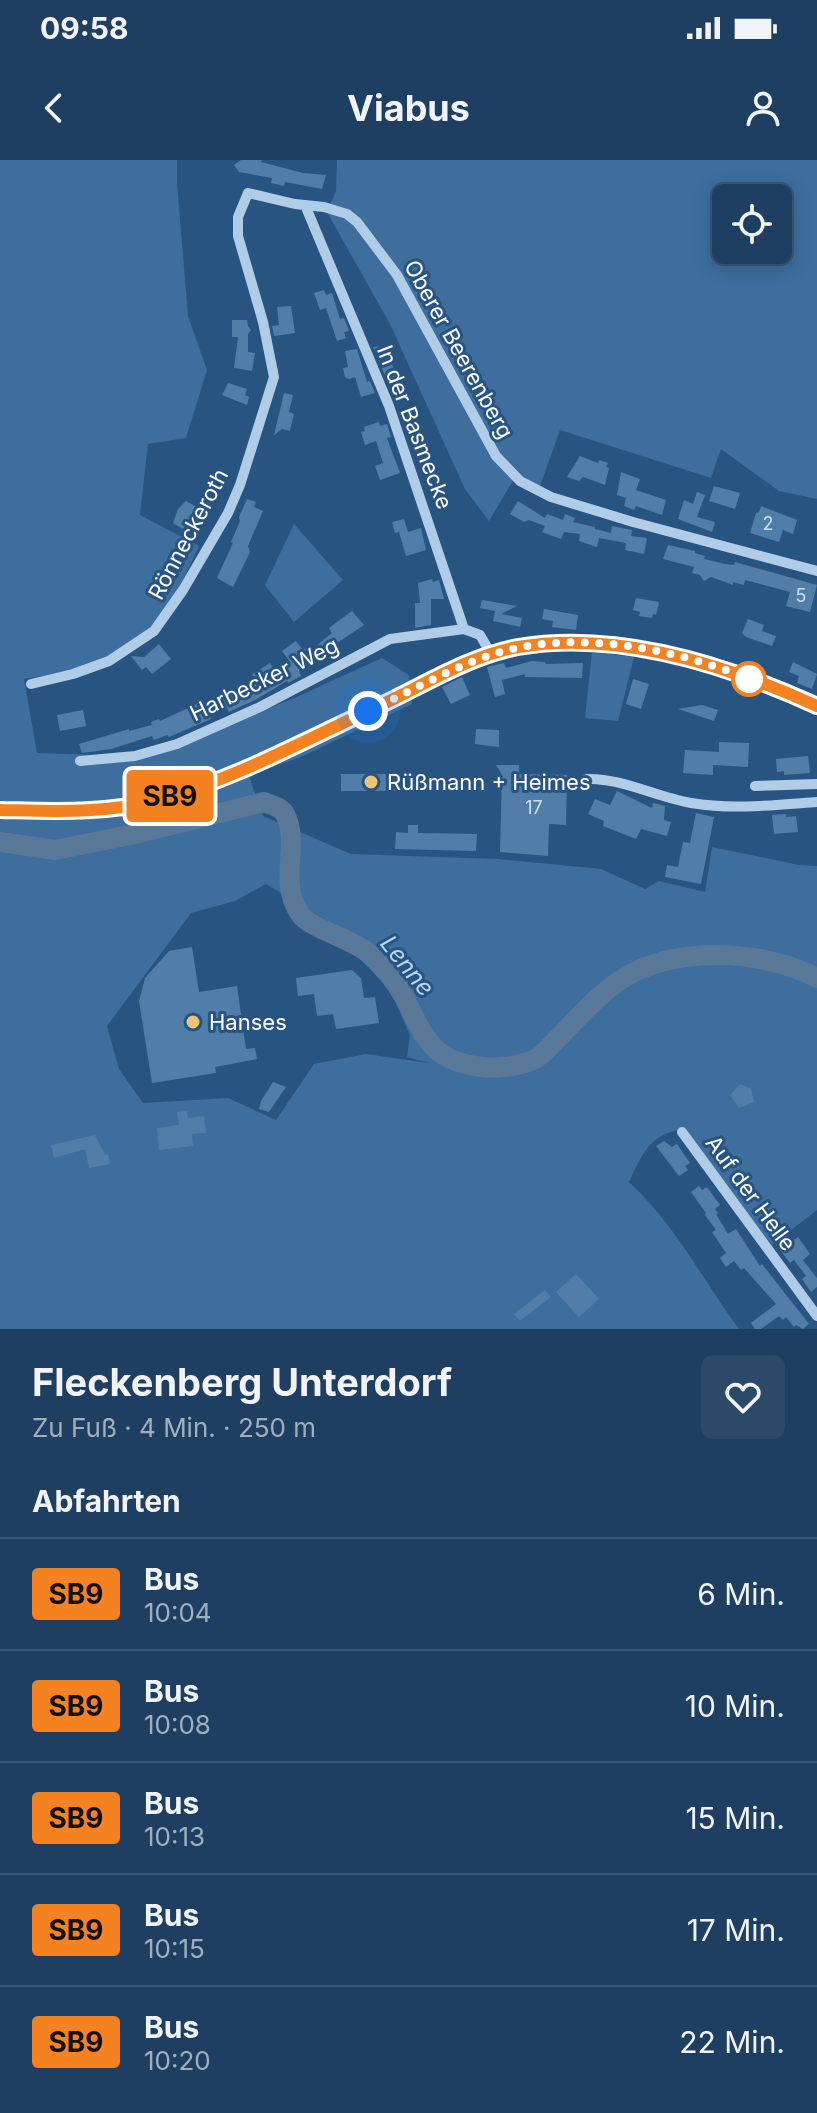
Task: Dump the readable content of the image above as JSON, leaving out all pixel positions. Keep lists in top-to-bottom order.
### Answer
{
  "streets": {
    "street": [
      "Oberer Beerenberg",
      "In der Basmecke",
      "Rönneckeroth",
      "Harbecker Weg",
      "Auf der Helle"
    ]
  },
  "crossings": [
    ["Oberer Beerenberg", "In der Basmecke"],
    ["Oberer Beerenberg", "Rönneckeroth"],
    ["In der Basmecke", "Rönneckeroth"],
    ["In der Basmecke", "Harbecker Weg"]
  ],
  "water": ["Lenne"],
  "places": ["Rüßmann + Heimes", "Hanses"],
  "lines": ["bus line SB9"],
  "house_numbers": ["2", "5", "17"],
  "page": {
    "status": "09:58",
    "header": "Viabus",
    "on_map": "SB9",
    "heading": [
      ["Fleckenberg Unterdorf", "Zu Fuß · 4 Min. · 250 m"],
      "Abfahrten"
    ],
    "list": [
      {
        "mark": "SB9",
        "name": "Bus",
        "note": "10:04",
        "value": "6 Min."
      },
      {
        "mark": "SB9",
        "name": "Bus",
        "note": "10:08",
        "value": "10 Min."
      },
      {
        "mark": "SB9",
        "name": "Bus",
        "note": "10:13",
        "value": "15 Min."
      },
      {
        "mark": "SB9",
        "name": "Bus",
        "note": "10:15",
        "value": "17 Min."
      },
      {
        "mark": "SB9",
        "name": "Bus",
        "note": "10:20",
        "value": "22 Min."
      }
    ]
  }
}
